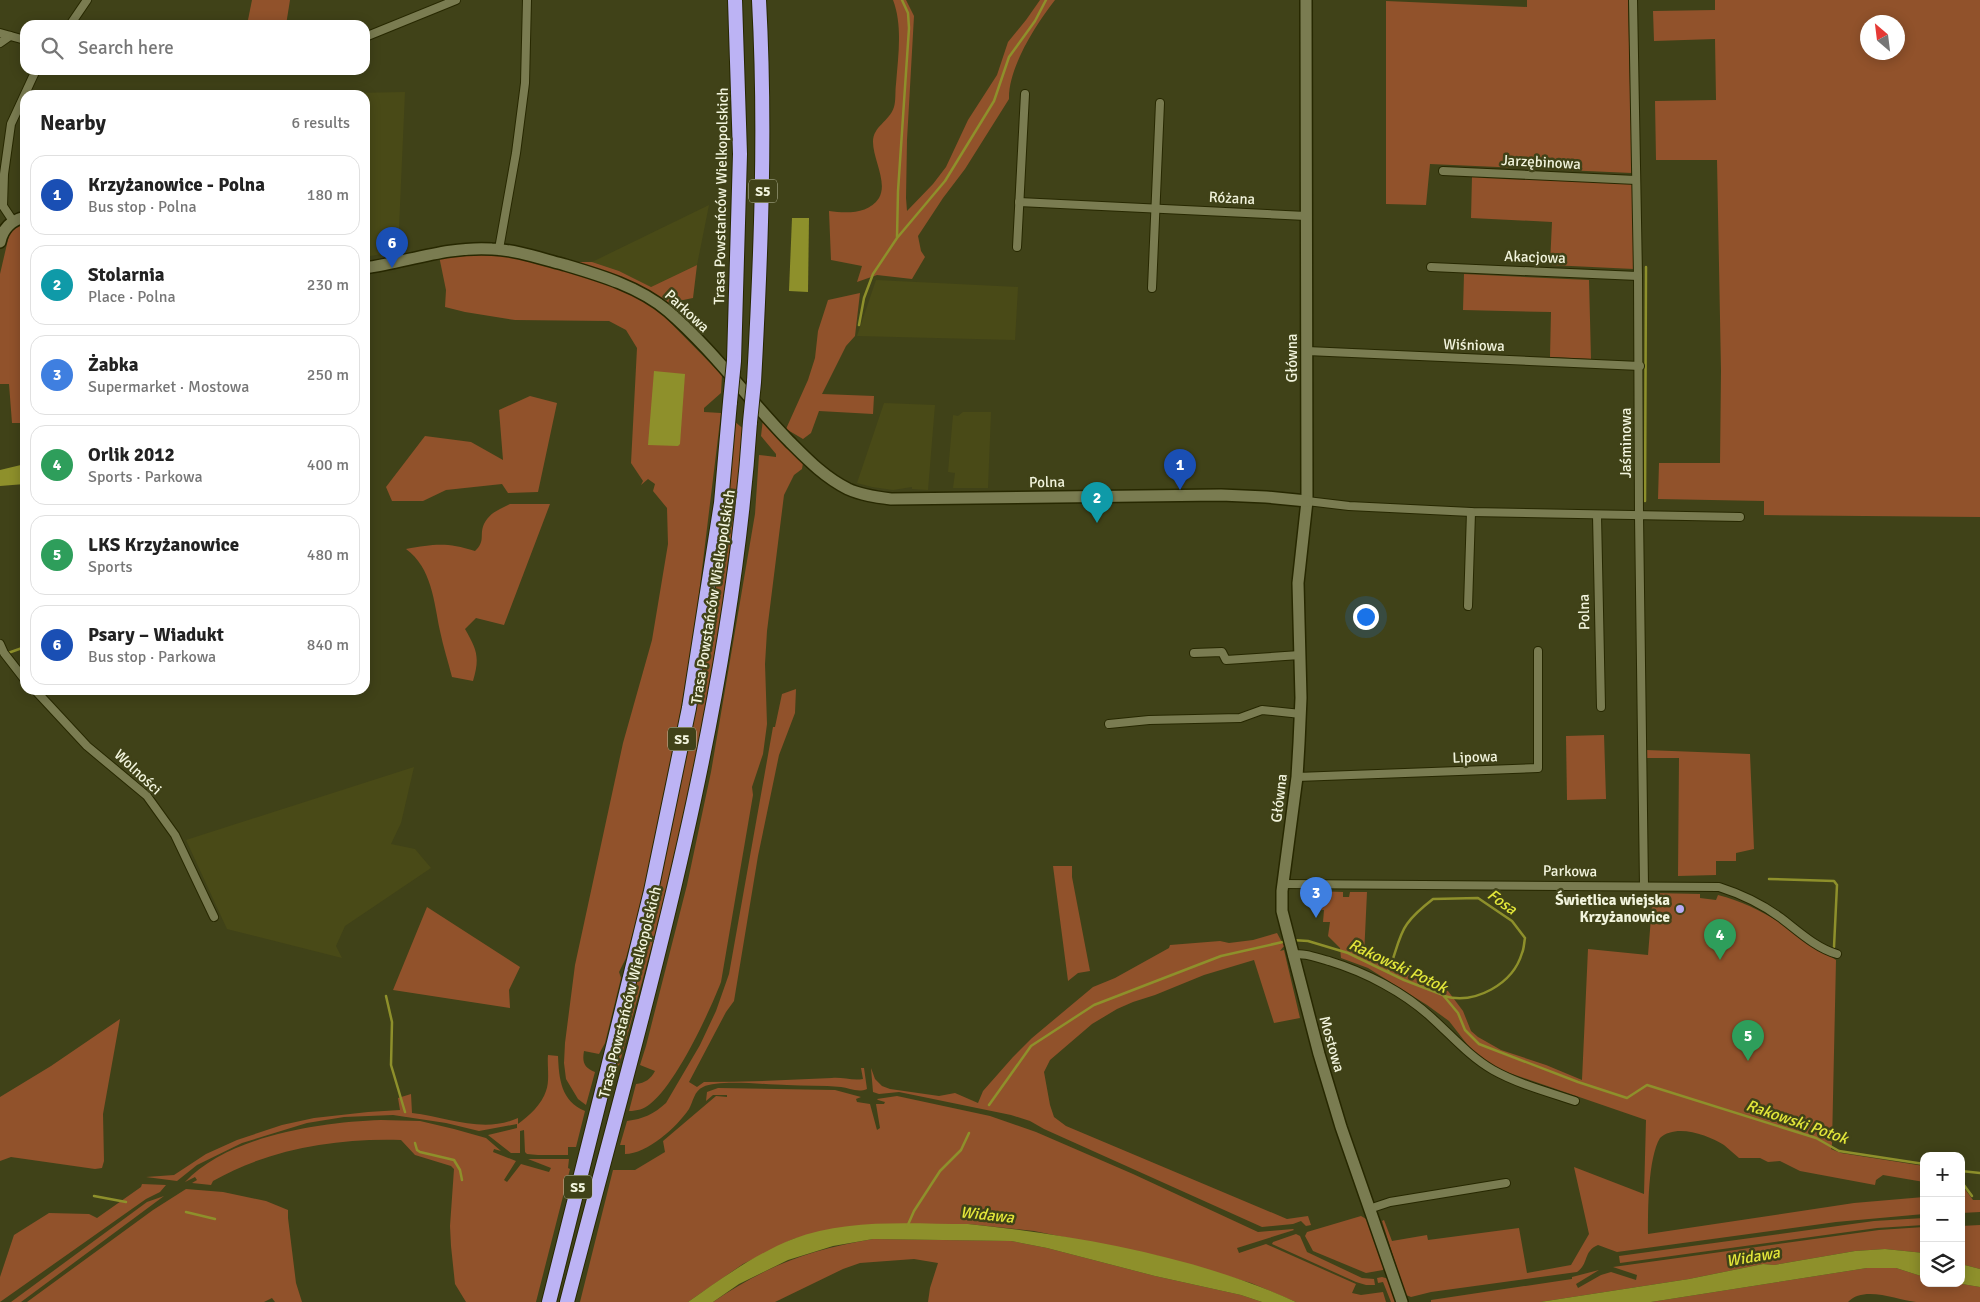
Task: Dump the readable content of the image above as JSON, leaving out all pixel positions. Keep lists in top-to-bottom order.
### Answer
{
  "streets": {
    "highway": ["S5", "Trasa Powstańców Wielkopolskich"],
    "street": [
      "Jarzębinowa",
      "Różana",
      "Akacjowa",
      "Parkowa",
      "Wiśniowa",
      "Główna",
      "Jaśminowa",
      "Polna",
      "Lipowa",
      "Wolności",
      "Mostowa"
    ]
  },
  "crossings": [
    ["Jarzębinowa", "Jaśminowa"],
    ["Różana", "Główna"],
    ["Akacjowa", "Jaśminowa"],
    ["Parkowa", "Główna"],
    ["Parkowa", "Jaśminowa"],
    ["Parkowa", "Polna"],
    ["Parkowa", "Mostowa"],
    ["Wiśniowa", "Główna"],
    ["Wiśniowa", "Jaśminowa"],
    ["Główna", "Polna"],
    ["Główna", "Lipowa"],
    ["Główna", "Mostowa"],
    ["Jaśminowa", "Polna"]
  ],
  "water": ["Fosa", "Rakowski Potok", "Widawa"],
  "places": ["Świetlica wiejska Krzyżanowice"],
  "north": "top left",
  "page": {
    "search": "Search here",
    "heading": ["Nearby", "6 results"],
    "list": [
      {
        "mark": "1",
        "name": "Krzyżanowice - Polna",
        "note": "Bus stop · Polna",
        "value": "180 m"
      },
      {
        "mark": "2",
        "name": "Stolarnia",
        "note": "Place · Polna",
        "value": "230 m"
      },
      {
        "mark": "3",
        "name": "Żabka",
        "note": "Supermarket · Mostowa",
        "value": "250 m"
      },
      {
        "mark": "4",
        "name": "Orlik 2012",
        "note": "Sports · Parkowa",
        "value": "400 m"
      },
      {
        "mark": "5",
        "name": "LKS Krzyżanowice",
        "note": "Sports",
        "value": "480 m"
      },
      {
        "mark": "6",
        "name": "Psary – Wiadukt",
        "note": "Bus stop · Parkowa",
        "value": "840 m"
      }
    ],
    "pins": [
      "6",
      "1",
      "2",
      "3",
      "4",
      "5"
    ],
    "map_buttons": ["+", "−"]
  }
}
